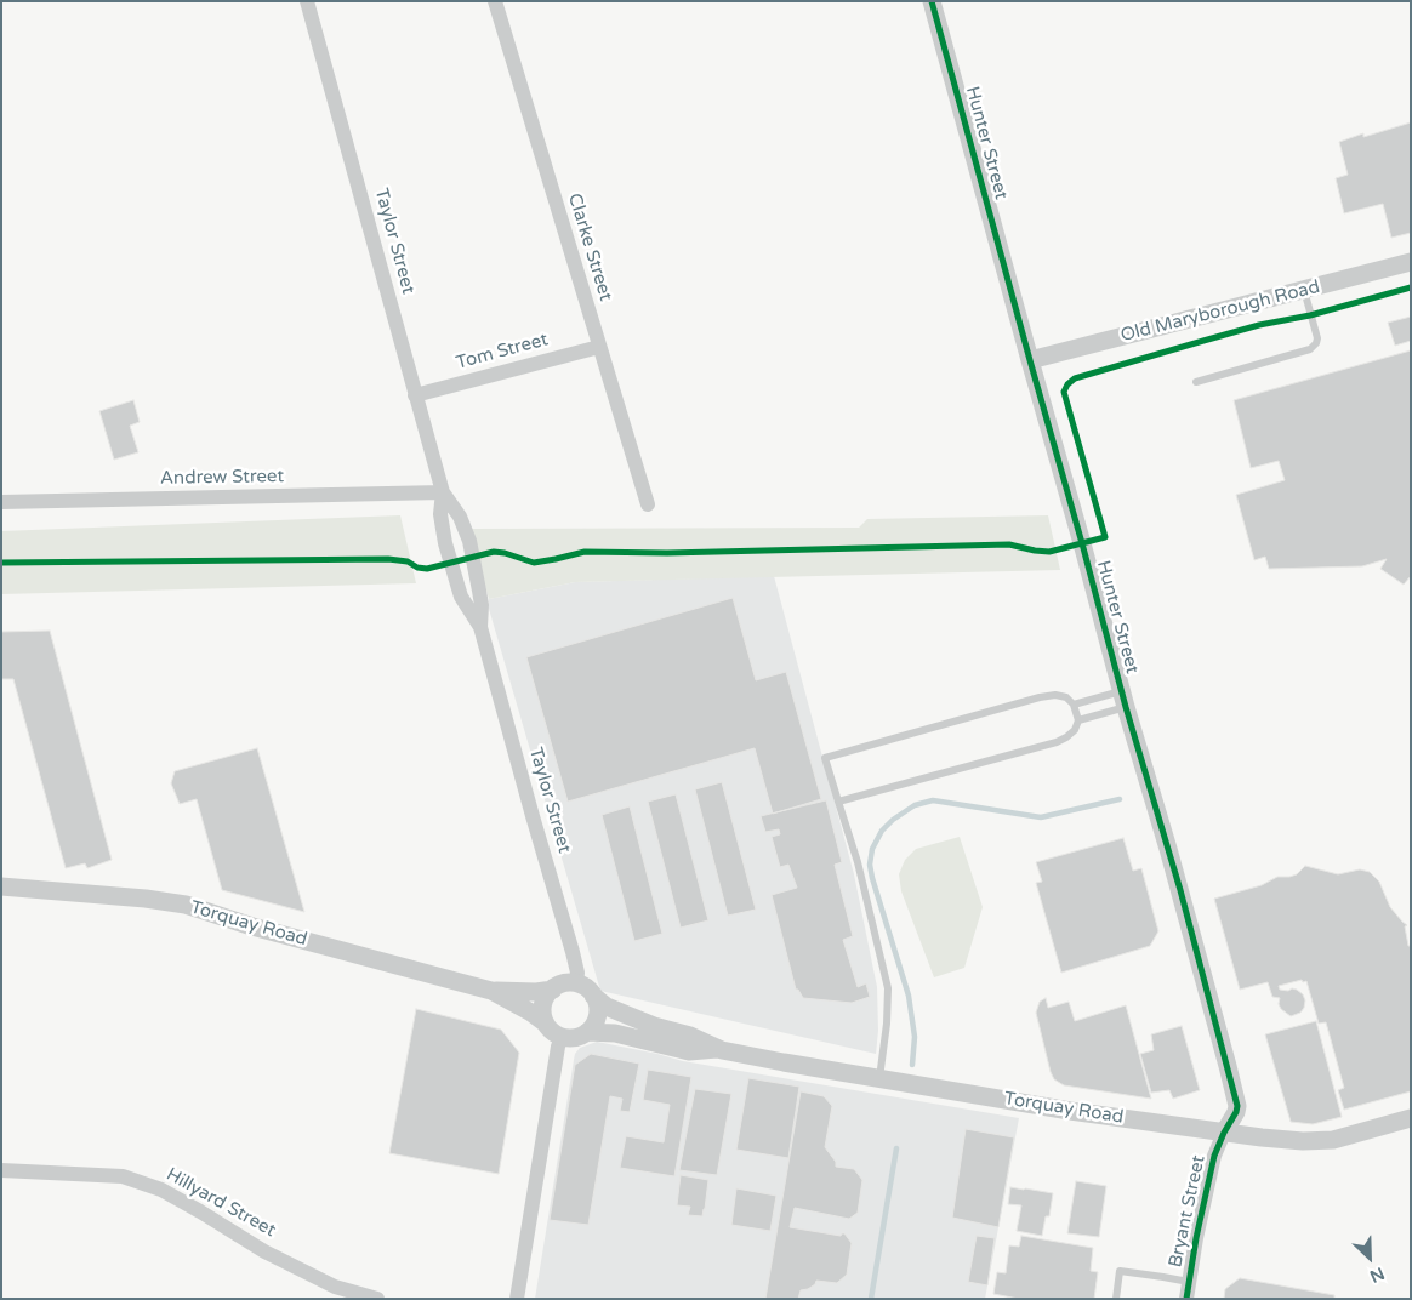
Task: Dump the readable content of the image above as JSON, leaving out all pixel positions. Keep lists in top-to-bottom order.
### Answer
{
  "streets": {
    "street": [
      "Hunter Street",
      "Taylor Street",
      "Clarke Street",
      "Old Maryborough Road",
      "Tom Street",
      "Andrew Street",
      "Torquay Road",
      "Hillyard Street",
      "Bryant Street"
    ]
  },
  "crossings": [
    ["Hunter Street", "Old Maryborough Road"],
    ["Hunter Street", "Torquay Road"],
    ["Hunter Street", "Bryant Street"],
    ["Taylor Street", "Tom Street"],
    ["Taylor Street", "Andrew Street"],
    ["Taylor Street", "Torquay Road"],
    ["Clarke Street", "Tom Street"],
    ["Torquay Road", "Bryant Street"]
  ],
  "north": "bottom right"
}
